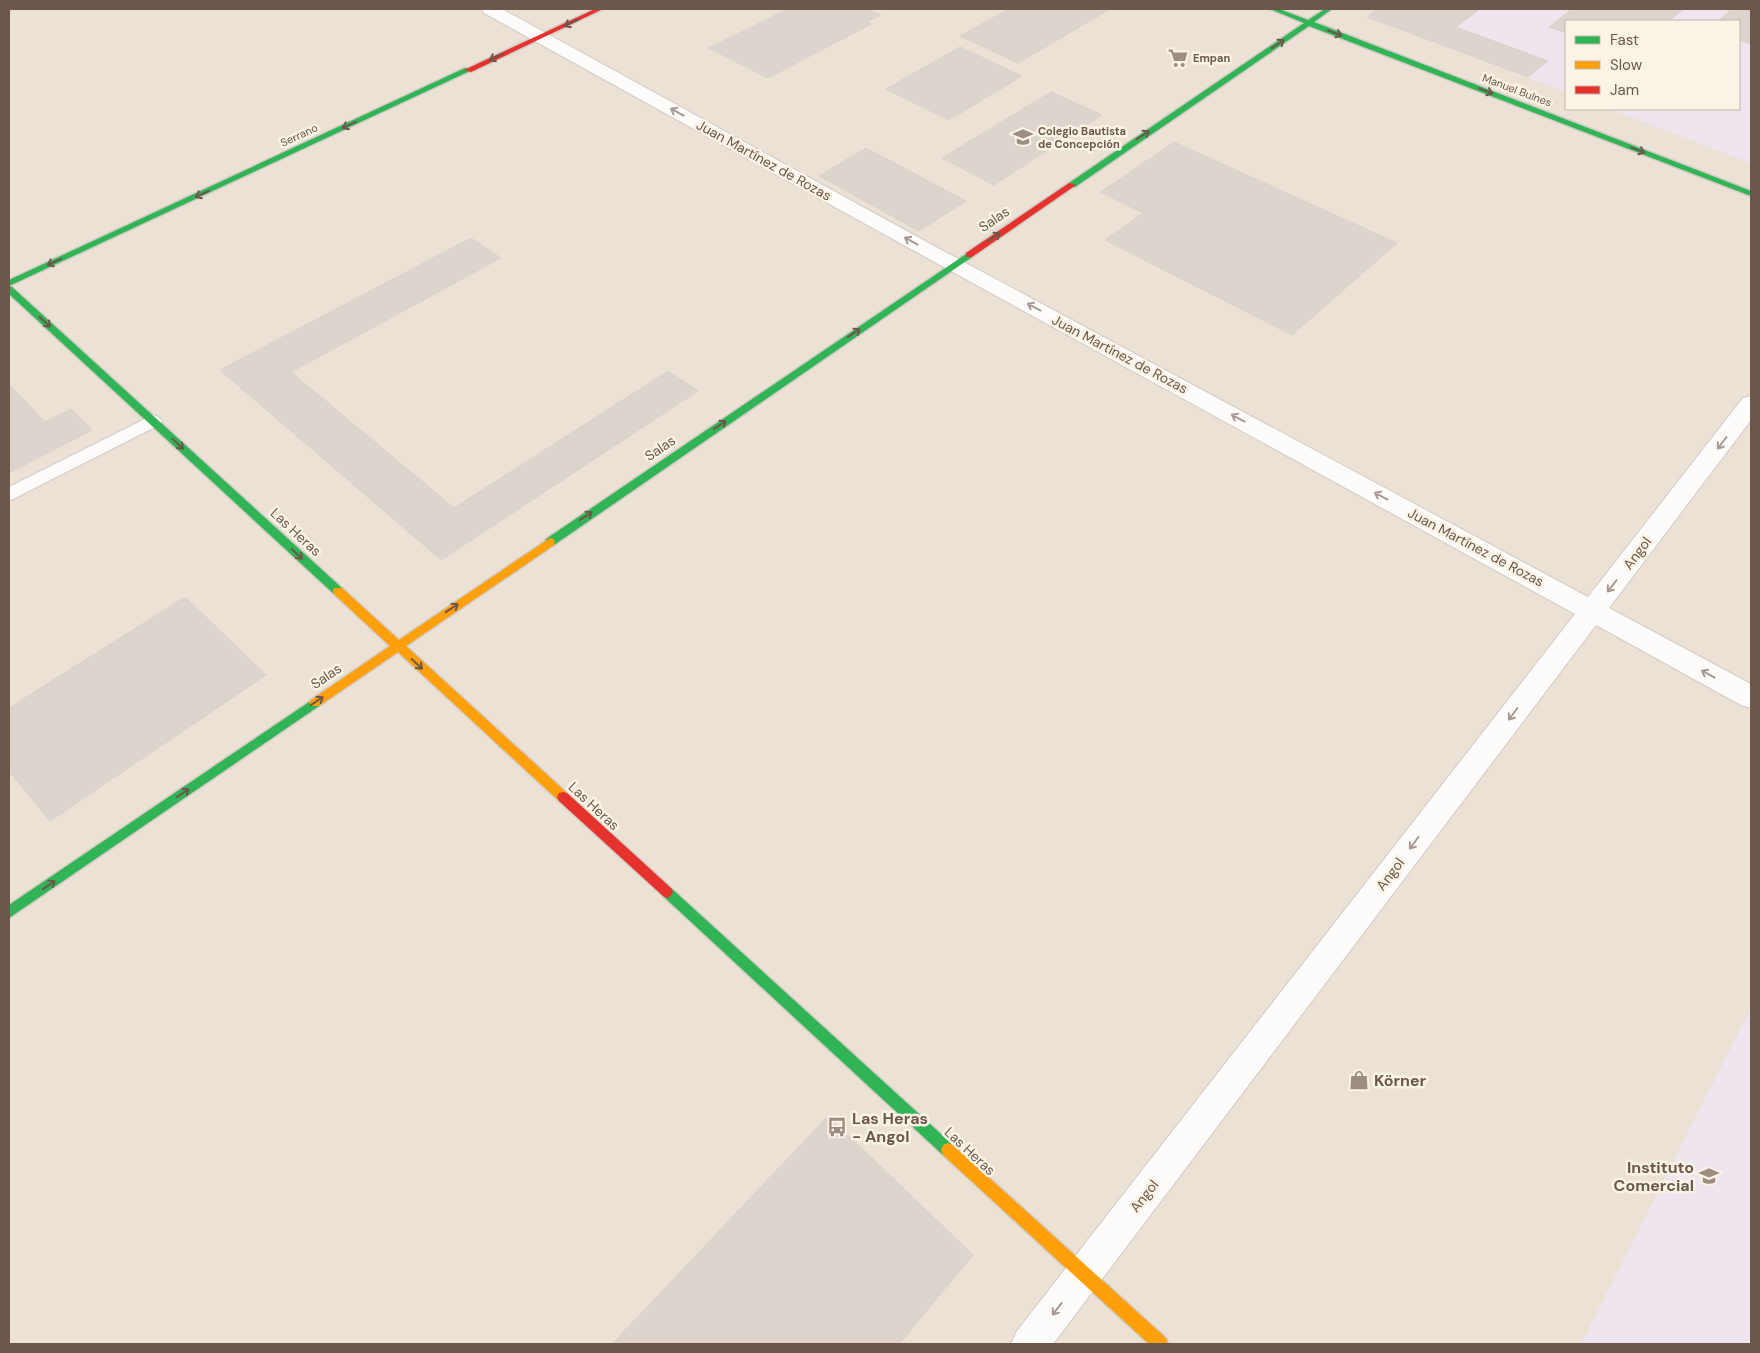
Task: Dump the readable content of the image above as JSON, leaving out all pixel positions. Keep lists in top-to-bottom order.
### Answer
{
  "streets": {
    "street": [
      "Manuel Bulnes",
      "Serrano",
      "Juan Martínez de Rozas",
      "Salas",
      "Las Heras",
      "Angol"
    ]
  },
  "crossings": [
    ["Manuel Bulnes", "Salas"],
    ["Serrano", "Juan Martínez de Rozas"],
    ["Juan Martínez de Rozas", "Salas"],
    ["Juan Martínez de Rozas", "Angol"],
    ["Salas", "Las Heras"],
    ["Las Heras", "Angol"]
  ],
  "one_way": [
    "Manuel Bulnes",
    "Serrano",
    "Juan Martínez de Rozas",
    "Salas",
    "Las Heras",
    "Angol"
  ],
  "places": {
    "supermarket": ["Empan"],
    "school or university": ["Colegio Bautista de Concepción", "Instituto Comercial"],
    "shop": ["Körner"],
    "bus stop": ["Las Heras - Angol"]
  },
  "legend": ["Fast", "Slow", "Jam"]
}
